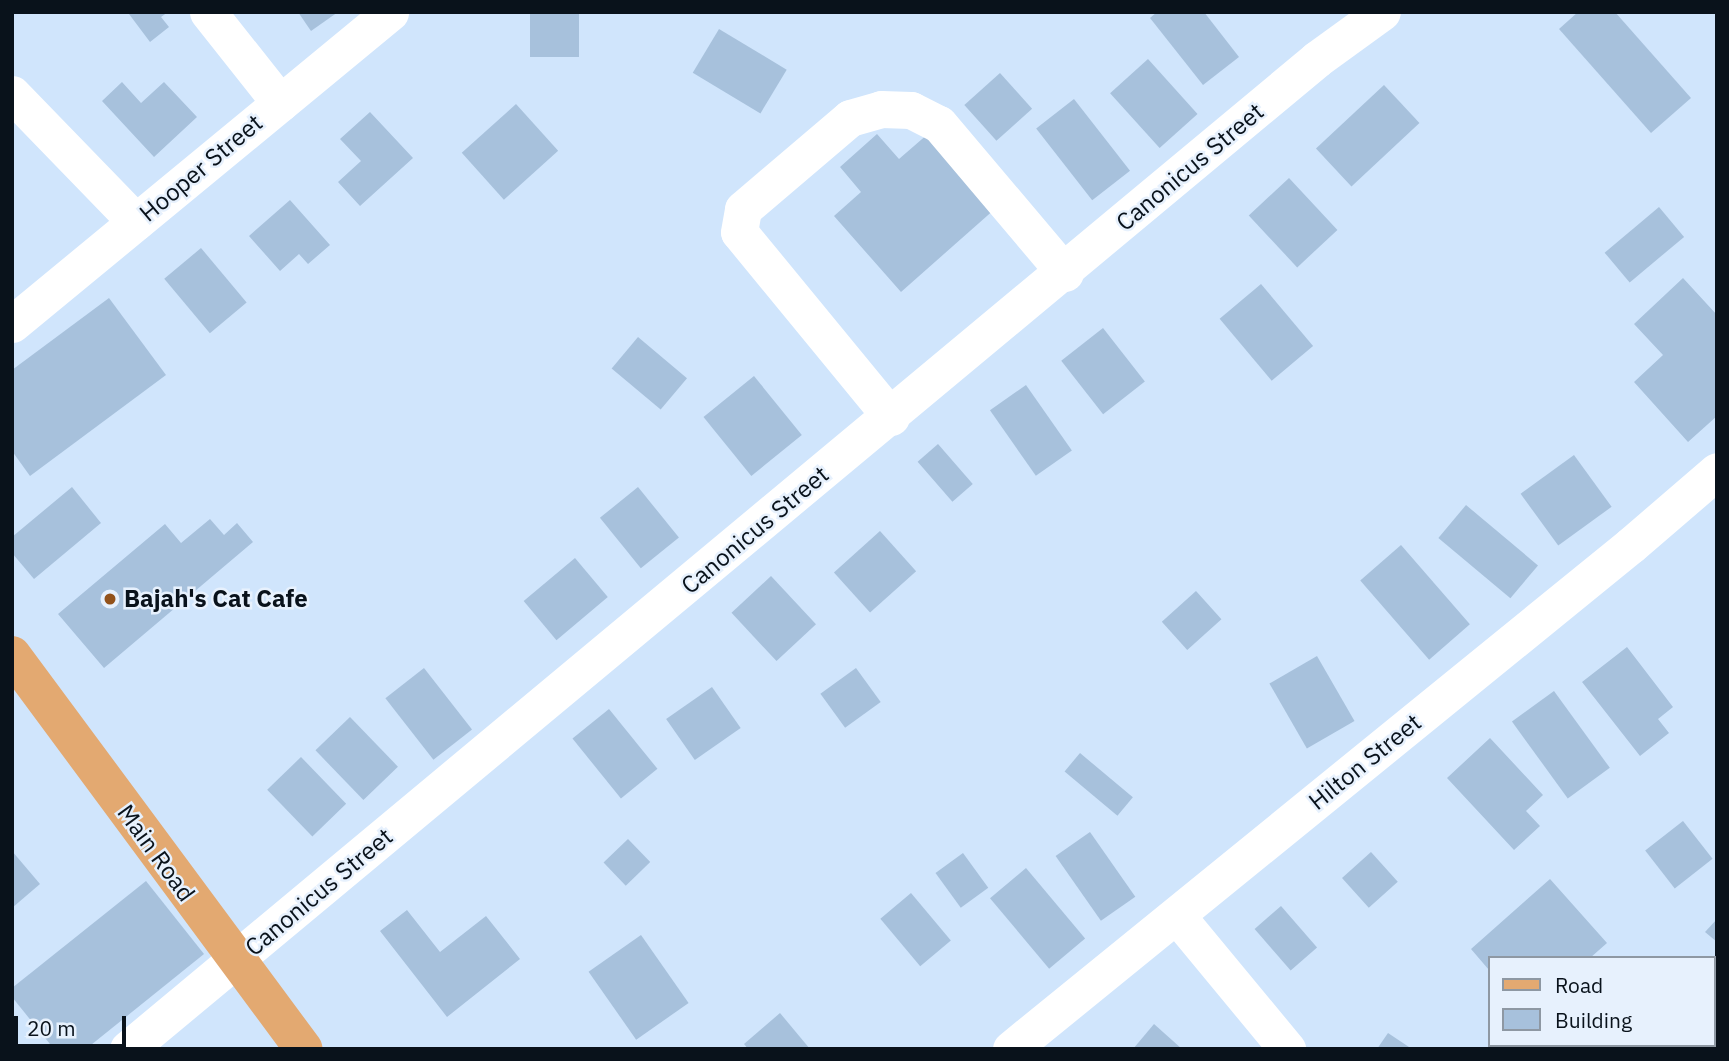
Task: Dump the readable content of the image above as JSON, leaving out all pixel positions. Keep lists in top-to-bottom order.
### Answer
{
  "streets": {
    "main road": ["Main Road"],
    "street": ["Canonicus Street", "Hooper Street", "Hilton Street"]
  },
  "crossings": [
    ["Canonicus Street", "Main Road"]
  ],
  "places": ["Bajah's Cat Cafe"],
  "legend": ["Road", "Building"],
  "scale_bar": "20 m"
}
